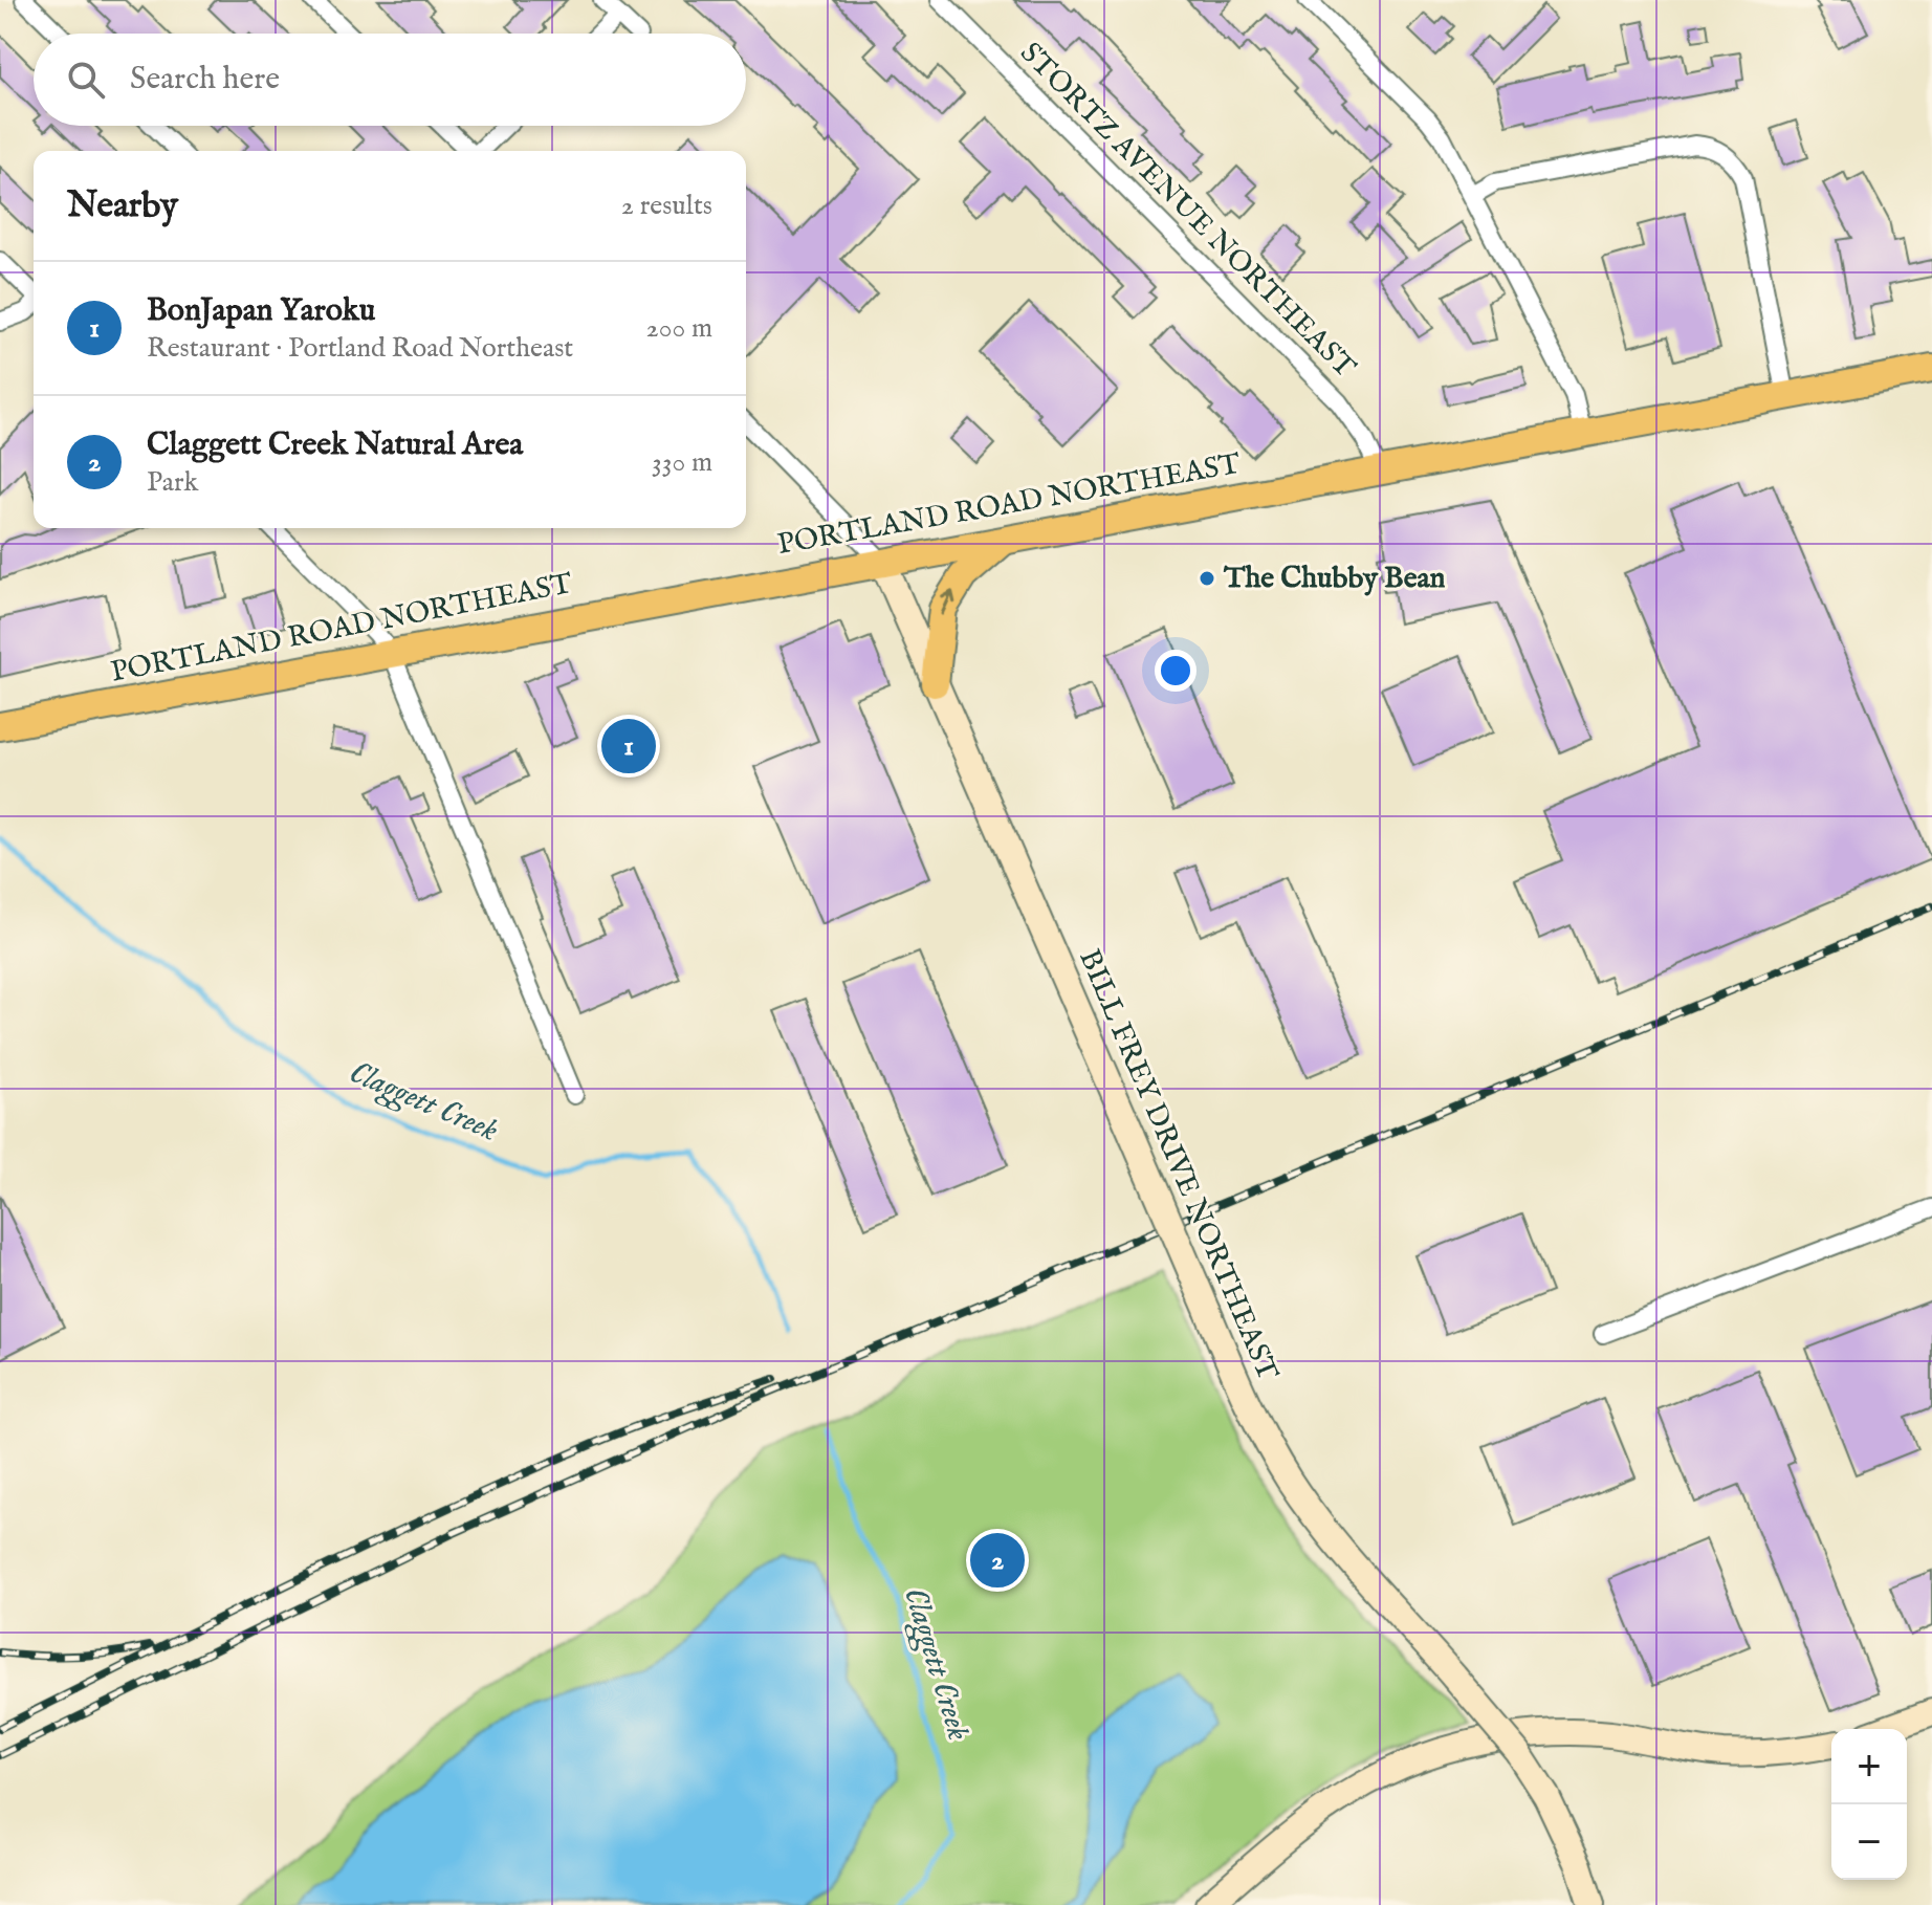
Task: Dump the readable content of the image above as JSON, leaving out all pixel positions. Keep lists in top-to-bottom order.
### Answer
{
  "streets": {
    "main road": ["PORTLAND ROAD NORTHEAST"],
    "street": ["STORTZ AVENUE NORTHEAST", "BILL FREY DRIVE NORTHEAST"]
  },
  "crossings": [
    ["STORTZ AVENUE NORTHEAST", "PORTLAND ROAD NORTHEAST"],
    ["PORTLAND ROAD NORTHEAST", "BILL FREY DRIVE NORTHEAST"]
  ],
  "water": ["Claggett Creek"],
  "places": ["The Chubby Bean"],
  "page": {
    "search": "Search here",
    "heading": ["Nearby", "2 results"],
    "list": [
      {
        "mark": "1",
        "name": "BonJapan Yaroku",
        "note": "Restaurant · Portland Road Northeast",
        "value": "200 m"
      },
      {
        "mark": "2",
        "name": "Claggett Creek Natural Area",
        "note": "Park",
        "value": "330 m"
      }
    ],
    "pins": ["1", "2"],
    "map_buttons": ["+", "−"]
  }
}
